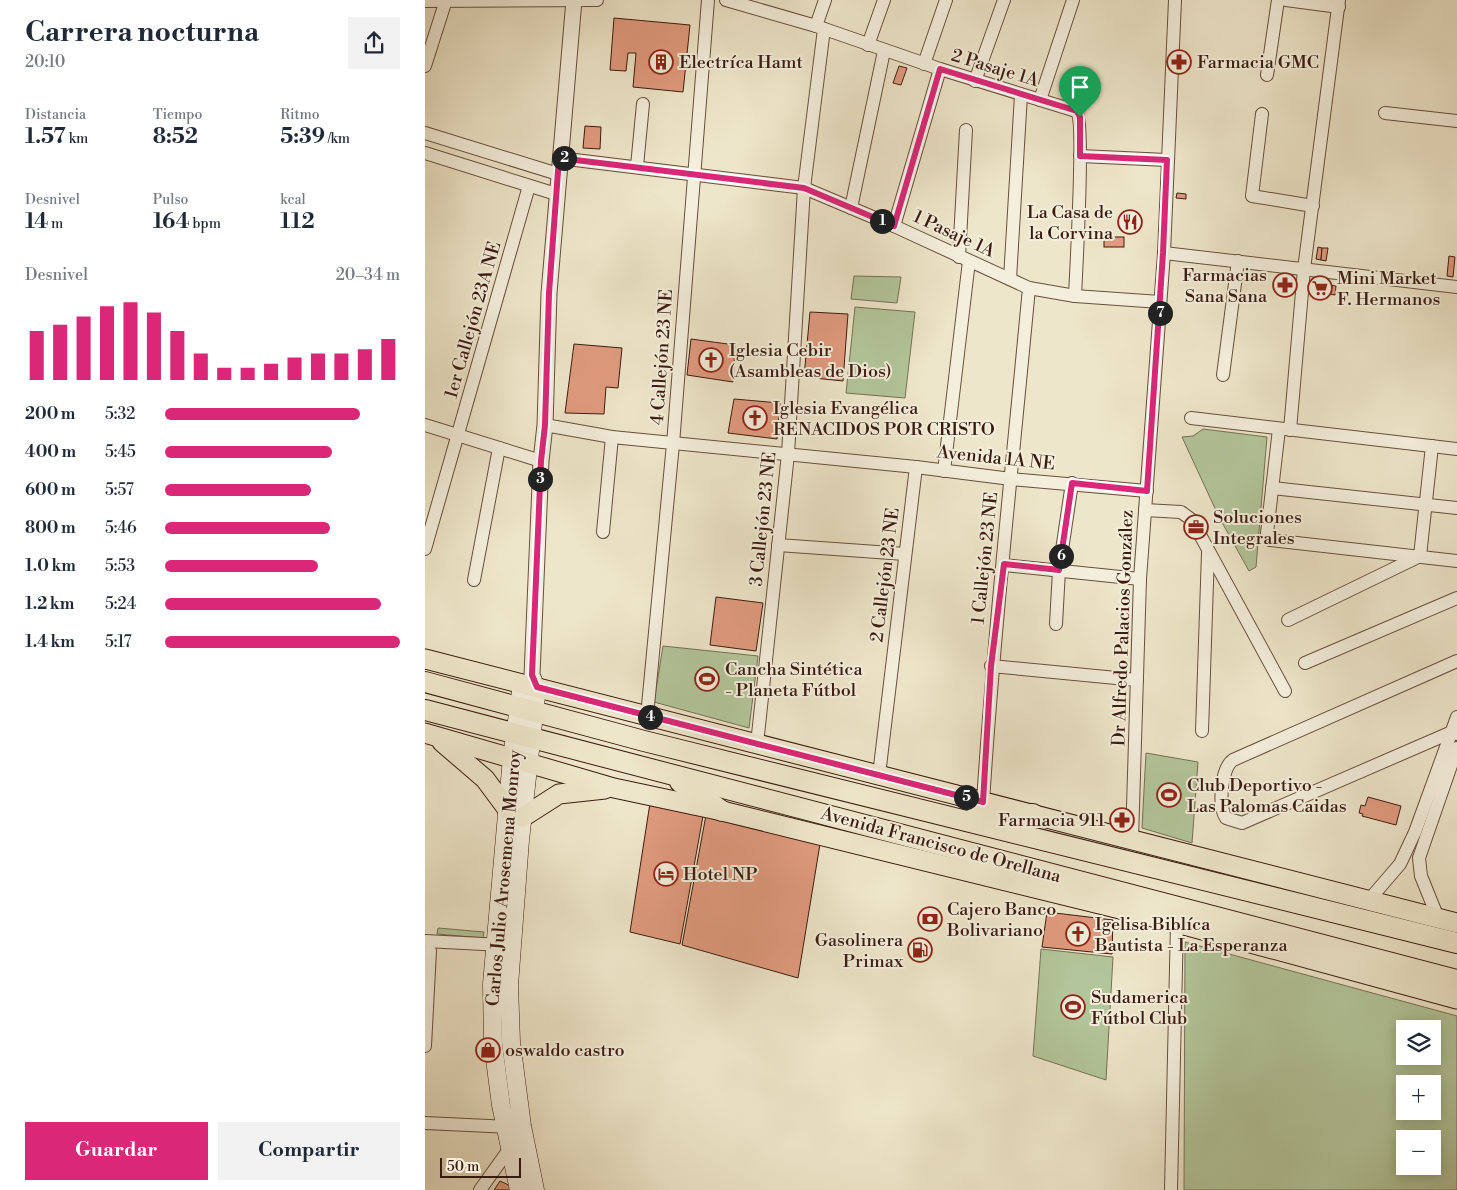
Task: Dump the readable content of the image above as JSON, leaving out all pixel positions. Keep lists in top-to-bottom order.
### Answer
{
  "streets": {
    "highway": ["Avenida Francisco de Orellana"],
    "main road": ["Carlos Julio Arosemena Monroy"],
    "street": [
      "2 Pasaje 1A",
      "1 Pasaje 1A",
      "1er Callejón 23A NE",
      "4 Callejón 23 NE",
      "Avenida 1A NE",
      "3 Callejón 23 NE",
      "1 Callejón 23 NE",
      "2 Callejón 23 NE",
      "Dr Alfredo Palacios González"
    ]
  },
  "crossings": [
    ["2 Pasaje 1A", "1 Pasaje 1A"],
    ["2 Pasaje 1A", "3 Callejón 23 NE"],
    ["1 Pasaje 1A", "4 Callejón 23 NE"],
    ["1 Pasaje 1A", "3 Callejón 23 NE"],
    ["1 Pasaje 1A", "1 Callejón 23 NE"],
    ["1 Pasaje 1A", "Dr Alfredo Palacios González"],
    ["4 Callejón 23 NE", "Avenida 1A NE"],
    ["Avenida 1A NE", "3 Callejón 23 NE"],
    ["Avenida 1A NE", "1 Callejón 23 NE"],
    ["Avenida 1A NE", "2 Callejón 23 NE"],
    ["Avenida 1A NE", "Dr Alfredo Palacios González"],
    ["Avenida Francisco de Orellana", "Carlos Julio Arosemena Monroy"]
  ],
  "places": {
    "building": ["Electríca Hamt"],
    "pharmacy": ["Farmacia GMC", "Farmacias Sana Sana", "Farmacia 911"],
    "restaurant": ["La Casa de la Corvina"],
    "supermarket": ["Mini Market F. Hermanos"],
    "church": ["Iglesia Cebir (Asambleas de Dios)", "Iglesia Evangélica RENACIDOS POR CRISTO", "Igelisa Biblíca Bautista - La Esperanza"],
    "office": ["Soluciones Integrales"],
    "sports": ["Cancha Sintética - Planeta Fútbol", "Club Deportivo - Las Palomas Caidas", "Sudamerica Fútbol Club"],
    "hotel": ["Hotel NP"],
    "bank": ["Cajero Banco Bolivariano"],
    "fuel station": ["Gasolinera Primax"],
    "shop": ["oswaldo castro"]
  },
  "scale_bar": "50 m",
  "page": {
    "heading": ["Carrera nocturna", "20:10"],
    "stats": [
      ["Distancia", "1.57 km"],
      ["Tiempo", "8:52"],
      ["Ritmo", "5:39 /km"],
      ["Desnivel", "14 m"],
      ["Pulso", "164 bpm"],
      ["kcal", "112"]
    ],
    "pins": [
      "2",
      "1",
      "7",
      "3",
      "6",
      "4",
      "5"
    ],
    "chart": ["Desnivel", "20–34 m"],
    "list": [
      {
        "name": "200 m",
        "note": "5:32"
      },
      {
        "name": "400 m",
        "note": "5:45"
      },
      {
        "name": "600 m",
        "note": "5:57"
      },
      {
        "name": "800 m",
        "note": "5:46"
      },
      {
        "name": "1.0 km",
        "note": "5:53"
      },
      {
        "name": "1.2 km",
        "note": "5:24"
      },
      {
        "name": "1.4 km",
        "note": "5:17"
      }
    ],
    "map_buttons": ["+", "−"],
    "buttons": ["Guardar", "Compartir"],
    "scale": "50 m"
  }
}
